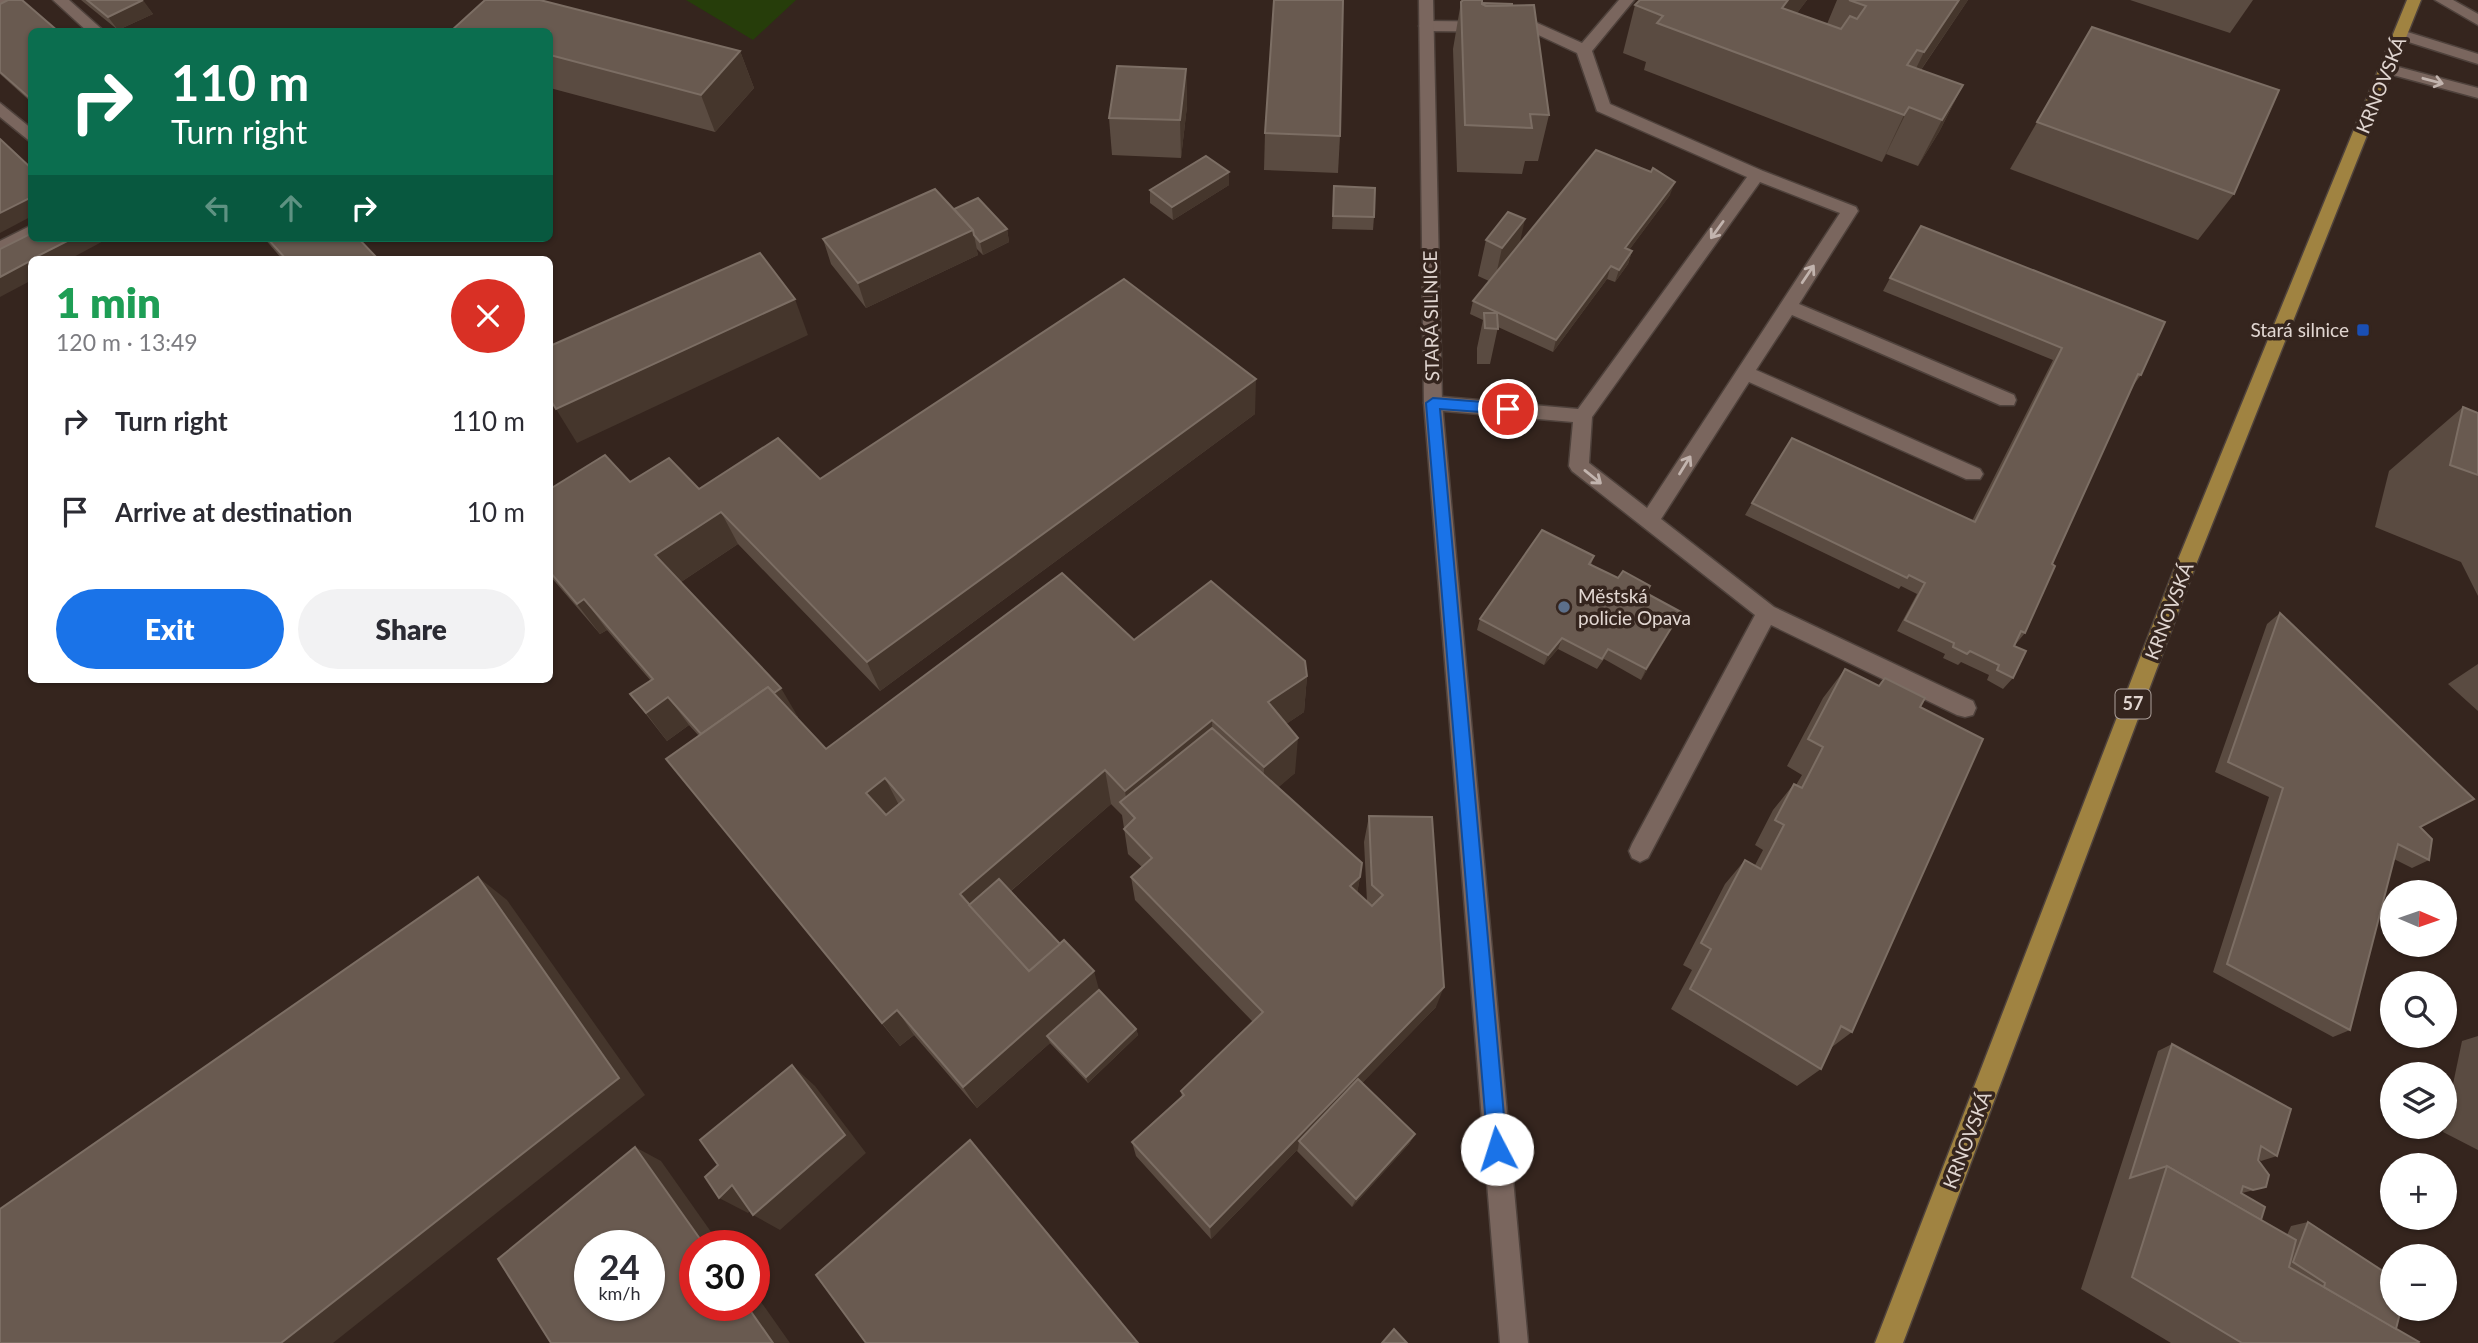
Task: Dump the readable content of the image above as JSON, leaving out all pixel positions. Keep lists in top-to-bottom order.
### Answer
{
  "streets": {
    "main road": ["KRNOVSKÁ", "57"],
    "street": ["STARÁ SILNICE"]
  },
  "places": {
    "transit": ["Stará silnice"],
    "other": ["Městská policie Opava"]
  },
  "north": "right",
  "page": {
    "turn": ["110 m", "Turn right"],
    "heading": ["1 min", "120 m · 13:49"],
    "list": [
      {
        "name": "Turn right",
        "value": "110 m"
      },
      {
        "name": "Arrive at destination",
        "value": "10 m"
      }
    ],
    "buttons": ["Exit", "Share"],
    "map_buttons": ["+", "−"],
    "speed": "24 km/h",
    "limit": "30"
  }
}
